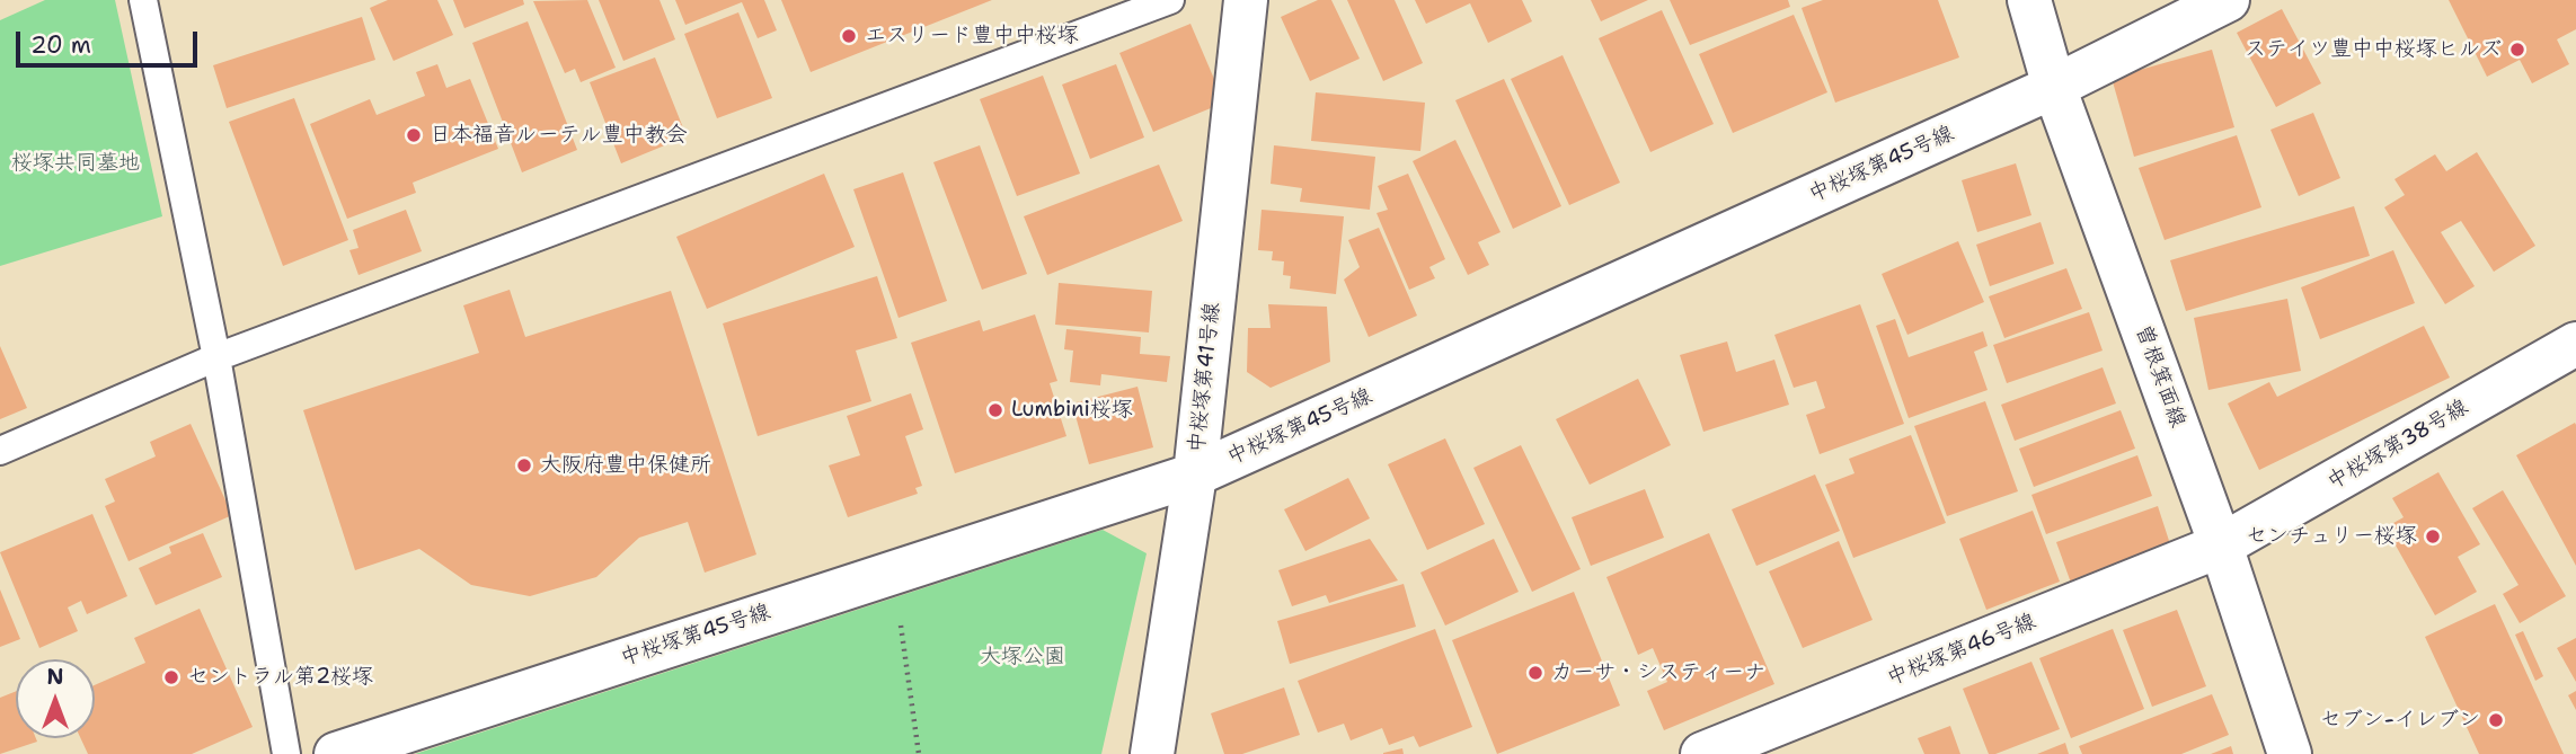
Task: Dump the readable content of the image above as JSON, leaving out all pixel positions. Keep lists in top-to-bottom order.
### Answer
{
  "streets": {
    "street": [
      "中桜塚第45号線",
      "曽根箕面線",
      "中桜塚第41号線",
      "中桜塚第38号線",
      "中桜塚第46号線"
    ]
  },
  "crossings": [
    ["中桜塚第45号線", "曽根箕面線"],
    ["中桜塚第45号線", "中桜塚第41号線"],
    ["曽根箕面線", "中桜塚第38号線"],
    ["曽根箕面線", "中桜塚第46号線"],
    ["中桜塚第38号線", "中桜塚第46号線"]
  ],
  "parks": ["桜塚共同墓地", "大塚公園"],
  "places": [
    "エスリード豊中中桜塚",
    "ステイツ豊中中桜塚ヒルズ",
    "日本福音ルーテル豊中教会",
    "Lumbini桜塚",
    "大阪府豊中保健所",
    "センチュリー桜塚",
    "カーサ・システィーナ",
    "セントラル第2桜塚",
    "セブン-イレブン"
  ],
  "scale_bar": "20 m",
  "north": "top"
}
